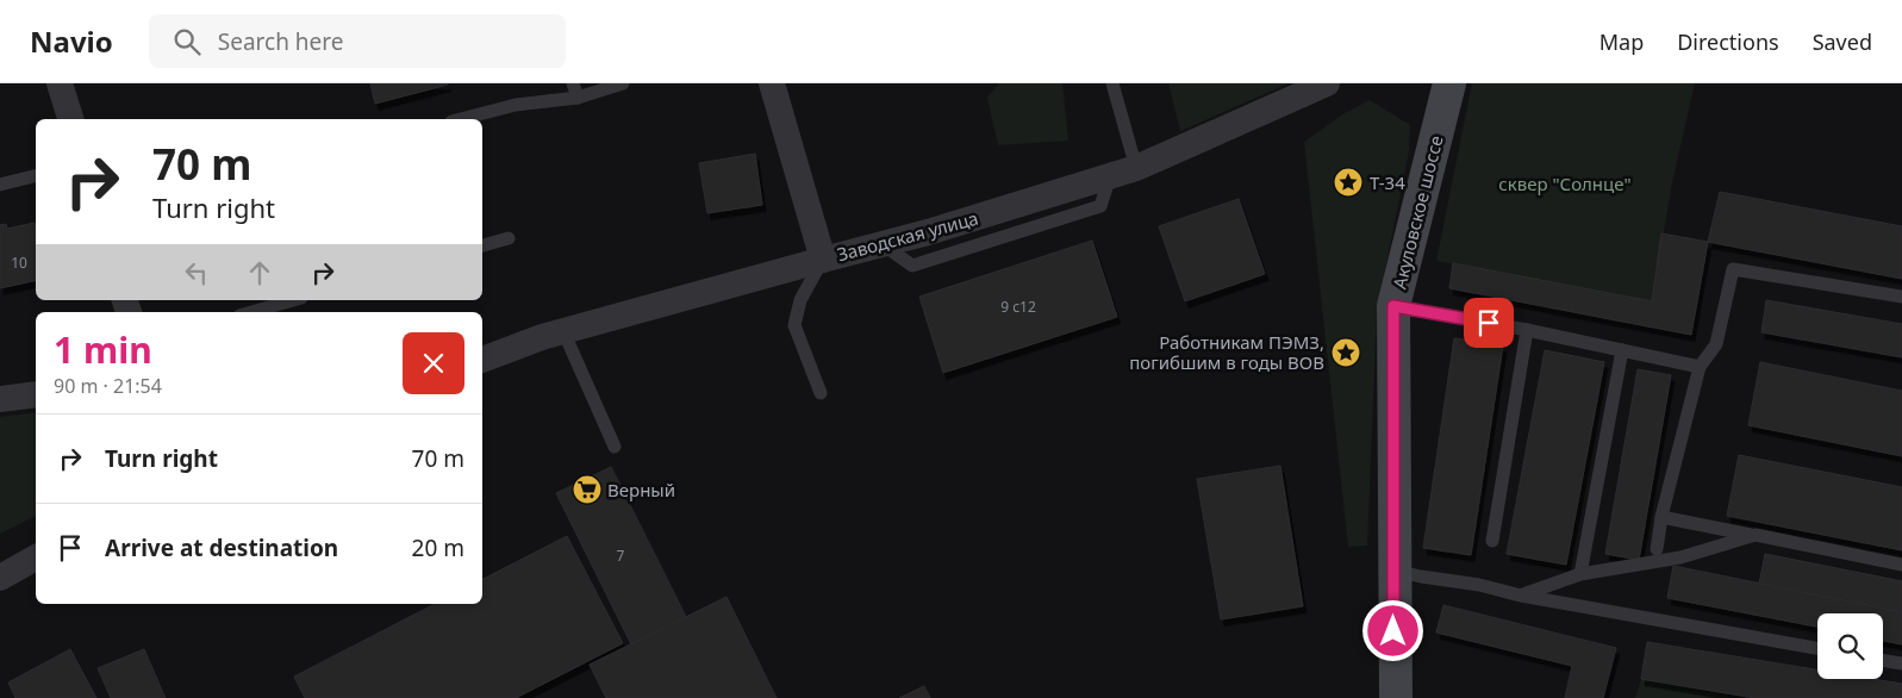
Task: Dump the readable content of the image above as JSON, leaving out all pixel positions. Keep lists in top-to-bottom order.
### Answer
{
  "streets": {
    "street": ["Акуловское шоссе", "Заводская улица"]
  },
  "parks": ["сквер \"Солнце\""],
  "places": {
    "place": ["Т-34", "Работникам ПЭМЗ, погибшим в годы ВОВ"],
    "supermarket": ["Верный"]
  },
  "house_numbers": ["10", "9 с12", "7"],
  "page": {
    "header": "Navio",
    "search": "Search here",
    "nav": ["Map", "Directions", "Saved"],
    "turn": ["70 m", "Turn right"],
    "heading": ["1 min", "90 m · 21:54"],
    "list": [
      {
        "name": "Turn right",
        "value": "70 m"
      },
      {
        "name": "Arrive at destination",
        "value": "20 m"
      }
    ]
  }
}
